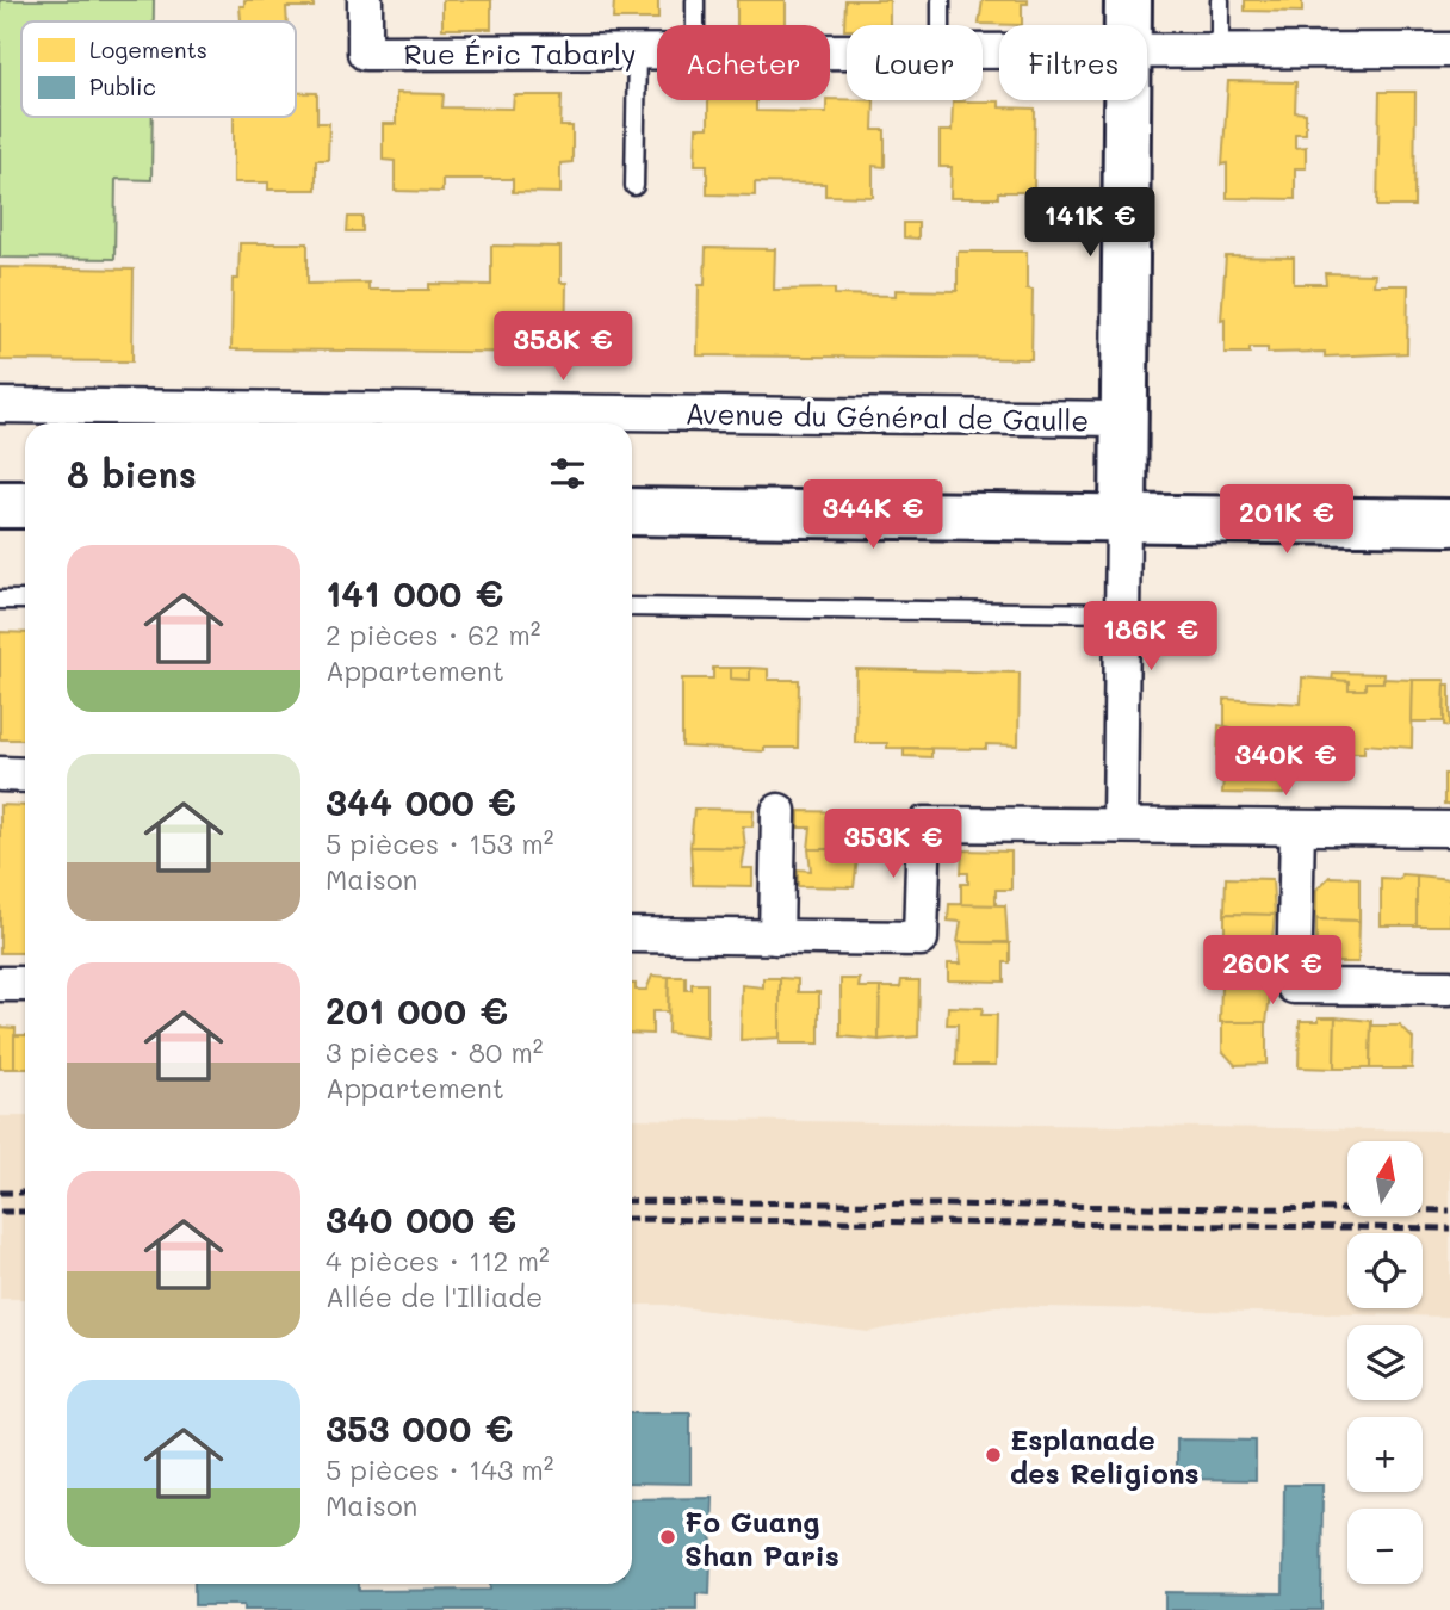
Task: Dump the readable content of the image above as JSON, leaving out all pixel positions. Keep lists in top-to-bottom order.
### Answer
{
  "streets": {
    "street": ["Rue Éric Tabarly", "Avenue du Général de Gaulle"]
  },
  "places": ["Esplanade des Religions", "Fo Guang Shan Paris"],
  "legend": ["Logements", "Public"],
  "north": "top",
  "page": {
    "chip": ["Acheter", "Louer", "Filtres"],
    "price": [
      "141K €",
      "358K €",
      "344K €",
      "201K €",
      "186K €",
      "340K €",
      "353K €",
      "260K €"
    ],
    "heading": "8 biens",
    "list": [
      {
        "name": "141 000 €",
        "note": "2 pièces · 62 m² · Appartement"
      },
      {
        "name": "344 000 €",
        "note": "5 pièces · 153 m² · Maison"
      },
      {
        "name": "201 000 €",
        "note": "3 pièces · 80 m² · Appartement"
      },
      {
        "name": "340 000 €",
        "note": "4 pièces · 112 m² · Allée de l'Illiade"
      },
      {
        "name": "353 000 €",
        "note": "5 pièces · 143 m² · Maison"
      }
    ],
    "map_buttons": ["+", "−"]
  }
}
